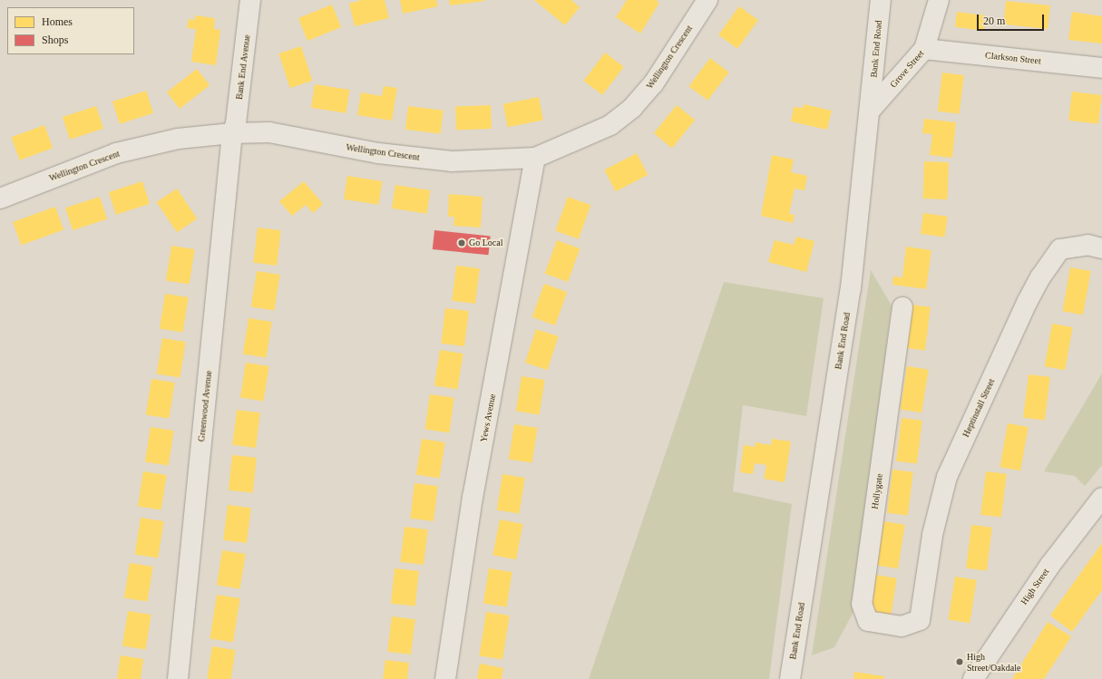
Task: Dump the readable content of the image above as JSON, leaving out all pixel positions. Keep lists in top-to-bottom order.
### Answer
{
  "streets": {
    "street": [
      "Bank End Road",
      "Wellington Crescent",
      "Clarkson Street",
      "Bank End Avenue",
      "Grove Street",
      "Greenwood Avenue",
      "Heptinstall Street",
      "Yews Avenue",
      "Hollygate",
      "High Street"
    ]
  },
  "crossings": [
    ["Bank End Road", "Grove Street"],
    ["Wellington Crescent", "Bank End Avenue"],
    ["Wellington Crescent", "Greenwood Avenue"],
    ["Wellington Crescent", "Yews Avenue"],
    ["Clarkson Street", "Grove Street"],
    ["Bank End Avenue", "Greenwood Avenue"],
    ["Heptinstall Street", "Hollygate"]
  ],
  "places": ["Go Local", "High Street/Oakdale"],
  "legend": ["Homes", "Shops"],
  "scale_bar": "20 m"
}
